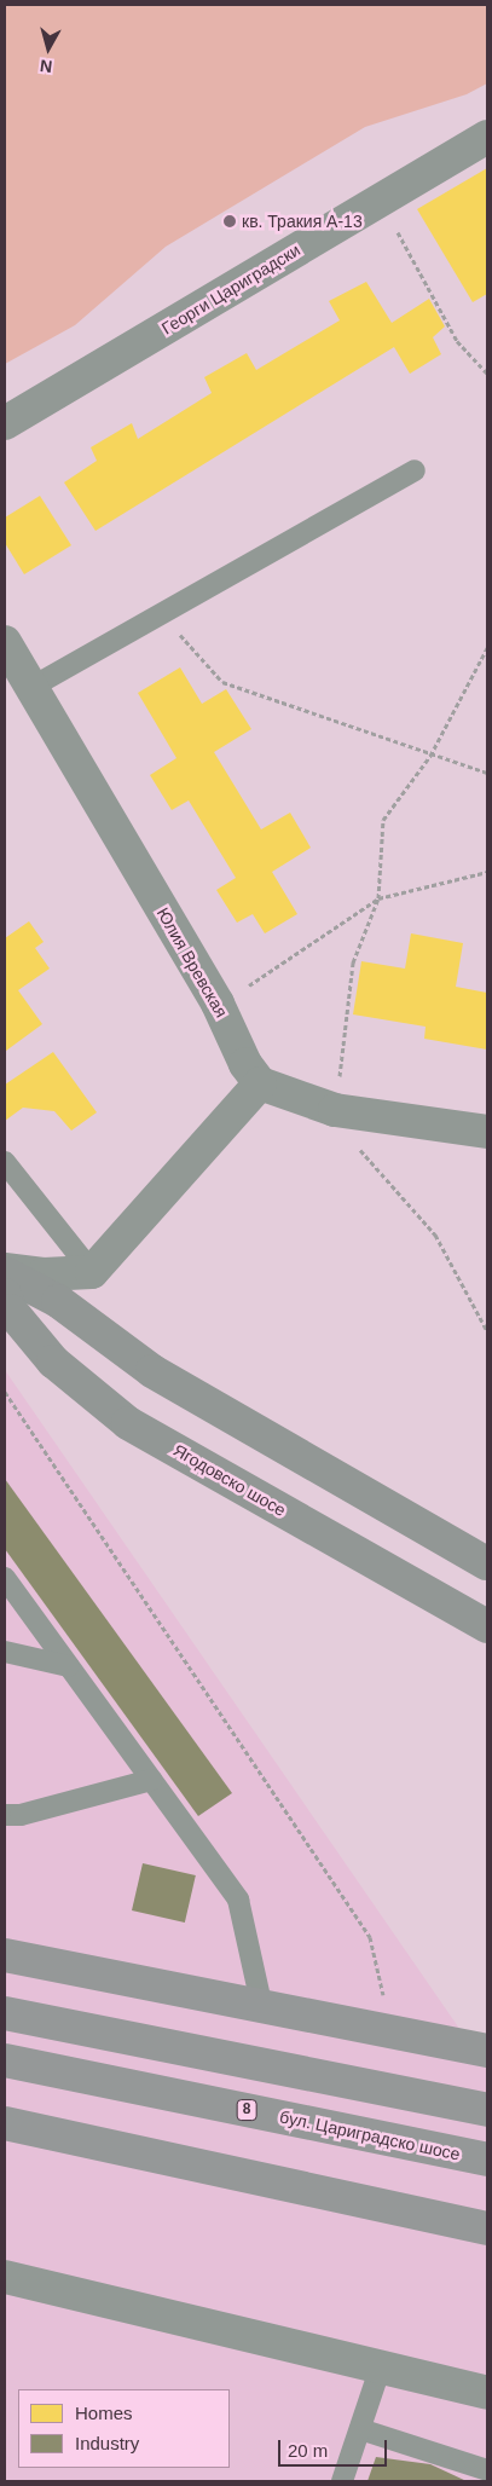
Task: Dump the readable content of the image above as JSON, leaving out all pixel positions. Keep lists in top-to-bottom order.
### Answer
{
  "streets": {
    "main road": ["8", "бул. Цариградско шосе"],
    "street": ["Георги Цариградски", "Юлия Вревская", "Ягодовско шосе"]
  },
  "places": ["кв. Тракия А-13"],
  "legend": ["Homes", "Industry"],
  "scale_bar": "20 m",
  "north": "bottom"
}
